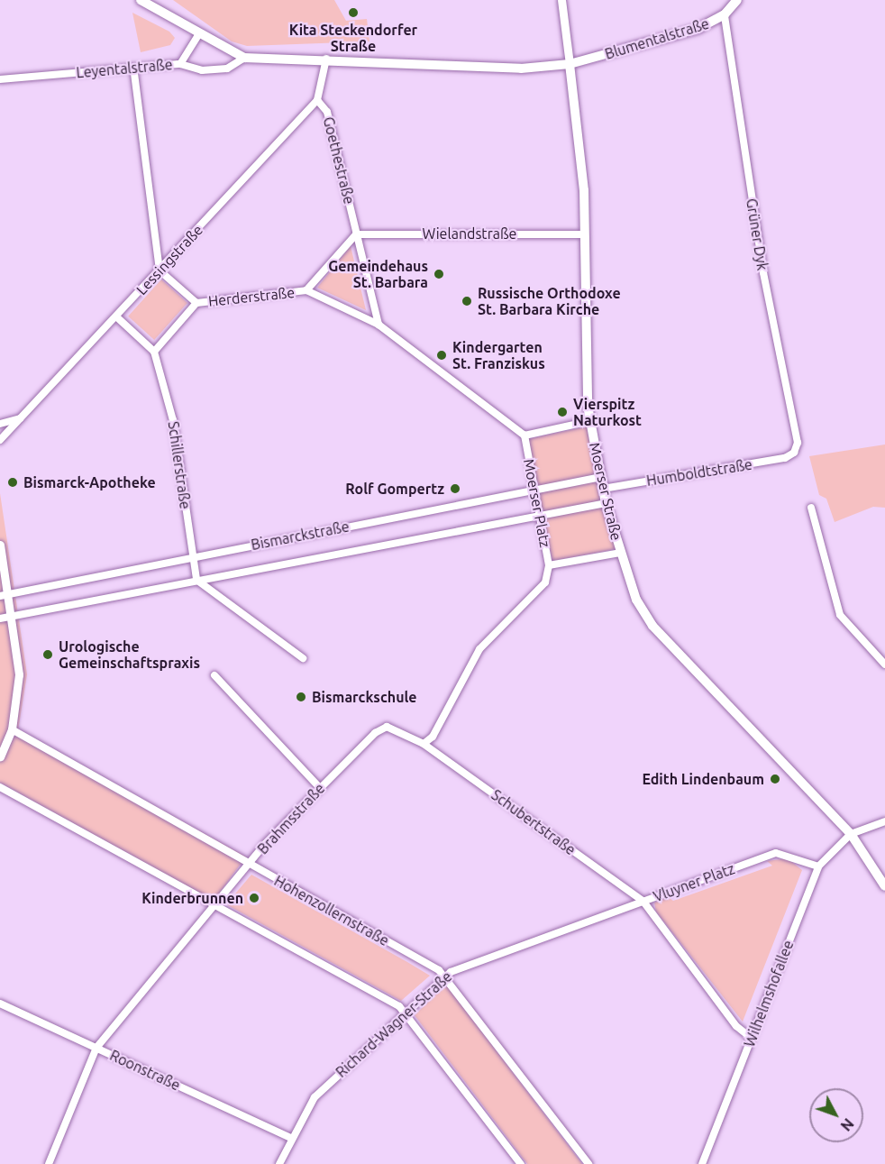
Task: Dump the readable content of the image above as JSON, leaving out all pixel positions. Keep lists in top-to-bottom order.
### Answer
{
  "streets": {
    "main road": ["Blumentalstraße", "Leyentalstraße", "Moerser Straße"],
    "street": [
      "Goethestraße",
      "Wielandstraße",
      "Grüner Dyk",
      "Lessingstraße",
      "Herderstraße",
      "Schillerstraße",
      "Humboldtstraße",
      "Moerser Platz",
      "Bismarckstraße",
      "Brahmsstraße",
      "Schubertstraße",
      "Vluyner Platz",
      "Hohenzollernstraße",
      "Wilhelmshofallee",
      "Richard-Wagner-Straße",
      "Roonstraße"
    ]
  },
  "crossings": [
    ["Blumentalstraße", "Leyentalstraße"],
    ["Blumentalstraße", "Grüner Dyk"],
    ["Blumentalstraße", "Moerser Straße"],
    ["Leyentalstraße", "Goethestraße"],
    ["Leyentalstraße", "Moerser Straße"],
    ["Goethestraße", "Wielandstraße"],
    ["Goethestraße", "Lessingstraße"],
    ["Wielandstraße", "Moerser Straße"],
    ["Grüner Dyk", "Humboldtstraße"],
    ["Schillerstraße", "Bismarckstraße"],
    ["Humboldtstraße", "Moerser Straße"],
    ["Moerser Straße", "Moerser Platz"],
    ["Moerser Straße", "Bismarckstraße"],
    ["Moerser Straße", "Wilhelmshofallee"],
    ["Moerser Platz", "Bismarckstraße"],
    ["Brahmsstraße", "Schubertstraße"],
    ["Brahmsstraße", "Hohenzollernstraße"],
    ["Brahmsstraße", "Roonstraße"],
    ["Schubertstraße", "Vluyner Platz"],
    ["Schubertstraße", "Richard-Wagner-Straße"],
    ["Vluyner Platz", "Wilhelmshofallee"],
    ["Vluyner Platz", "Richard-Wagner-Straße"],
    ["Hohenzollernstraße", "Richard-Wagner-Straße"],
    ["Richard-Wagner-Straße", "Roonstraße"]
  ],
  "places": [
    "Kita Steckendorfer Straße",
    "Gemeindehaus St. Barbara",
    "Russische Orthodoxe St. Barbara Kirche",
    "Kindergarten St. Franziskus",
    "Vierspitz Naturkost",
    "Bismarck-Apotheke",
    "Rolf Gompertz",
    "Urologische Gemeinschaftspraxis",
    "Bismarckschule",
    "Edith Lindenbaum",
    "Kinderbrunnen"
  ],
  "north": "bottom right"
}
